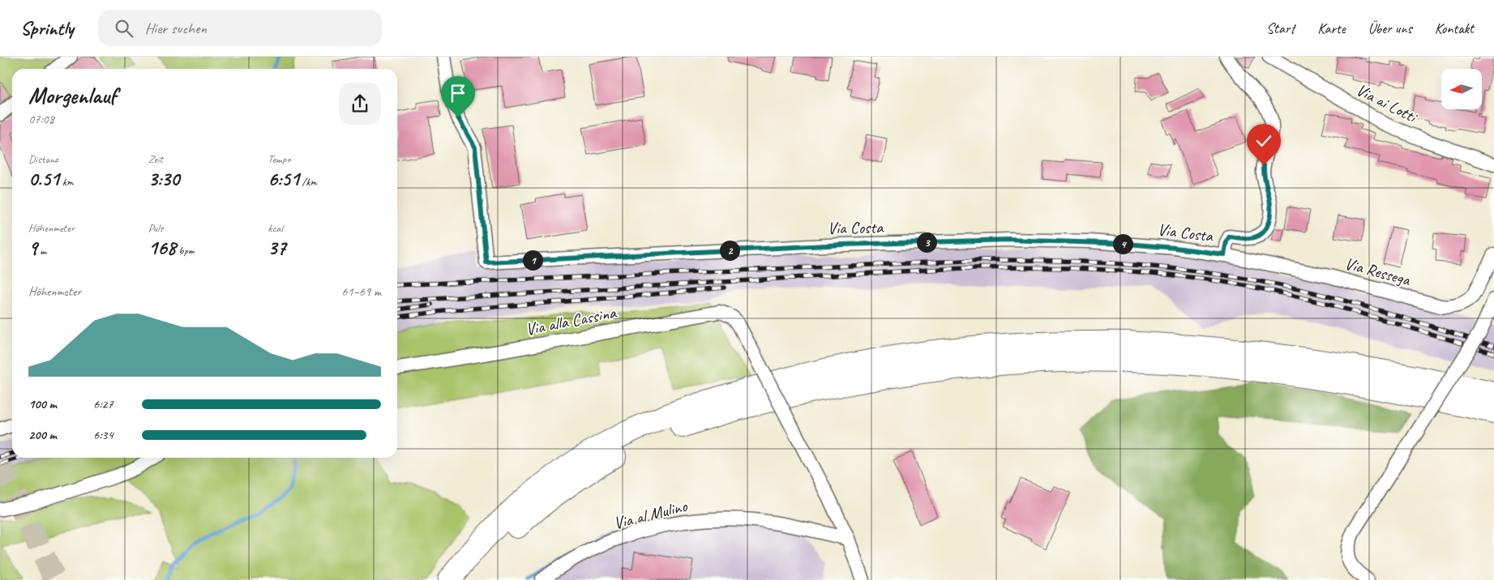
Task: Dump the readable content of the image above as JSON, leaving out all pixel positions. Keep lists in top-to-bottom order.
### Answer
{
  "streets": {
    "street": [
      "Via ai Lotti",
      "Via Costa",
      "Via Ressega",
      "Via alla Cassina",
      "Via al Mulino"
    ]
  },
  "crossings": [
    ["Via Costa", "Via Ressega"],
    ["Via alla Cassina", "Via al Mulino"]
  ],
  "north": "left",
  "page": {
    "header": "Sprintly",
    "search": "Hier suchen",
    "nav": [
      "Start",
      "Karte",
      "Über uns",
      "Kontakt"
    ],
    "heading": ["Morgenlauf", "07:08"],
    "stats": [
      ["Distanz", "0.51 km"],
      ["Zeit", "3:30"],
      ["Tempo", "6:51 /km"],
      ["Höhenmeter", "9 m"],
      ["Puls", "168 bpm"],
      ["kcal", "37"]
    ],
    "pins": [
      "3",
      "4",
      "2",
      "1"
    ],
    "chart": ["Höhenmeter", "61–69 m"],
    "list": [
      {
        "name": "100 m",
        "note": "6:27"
      },
      {
        "name": "200 m",
        "note": "6:34"
      }
    ]
  }
}
